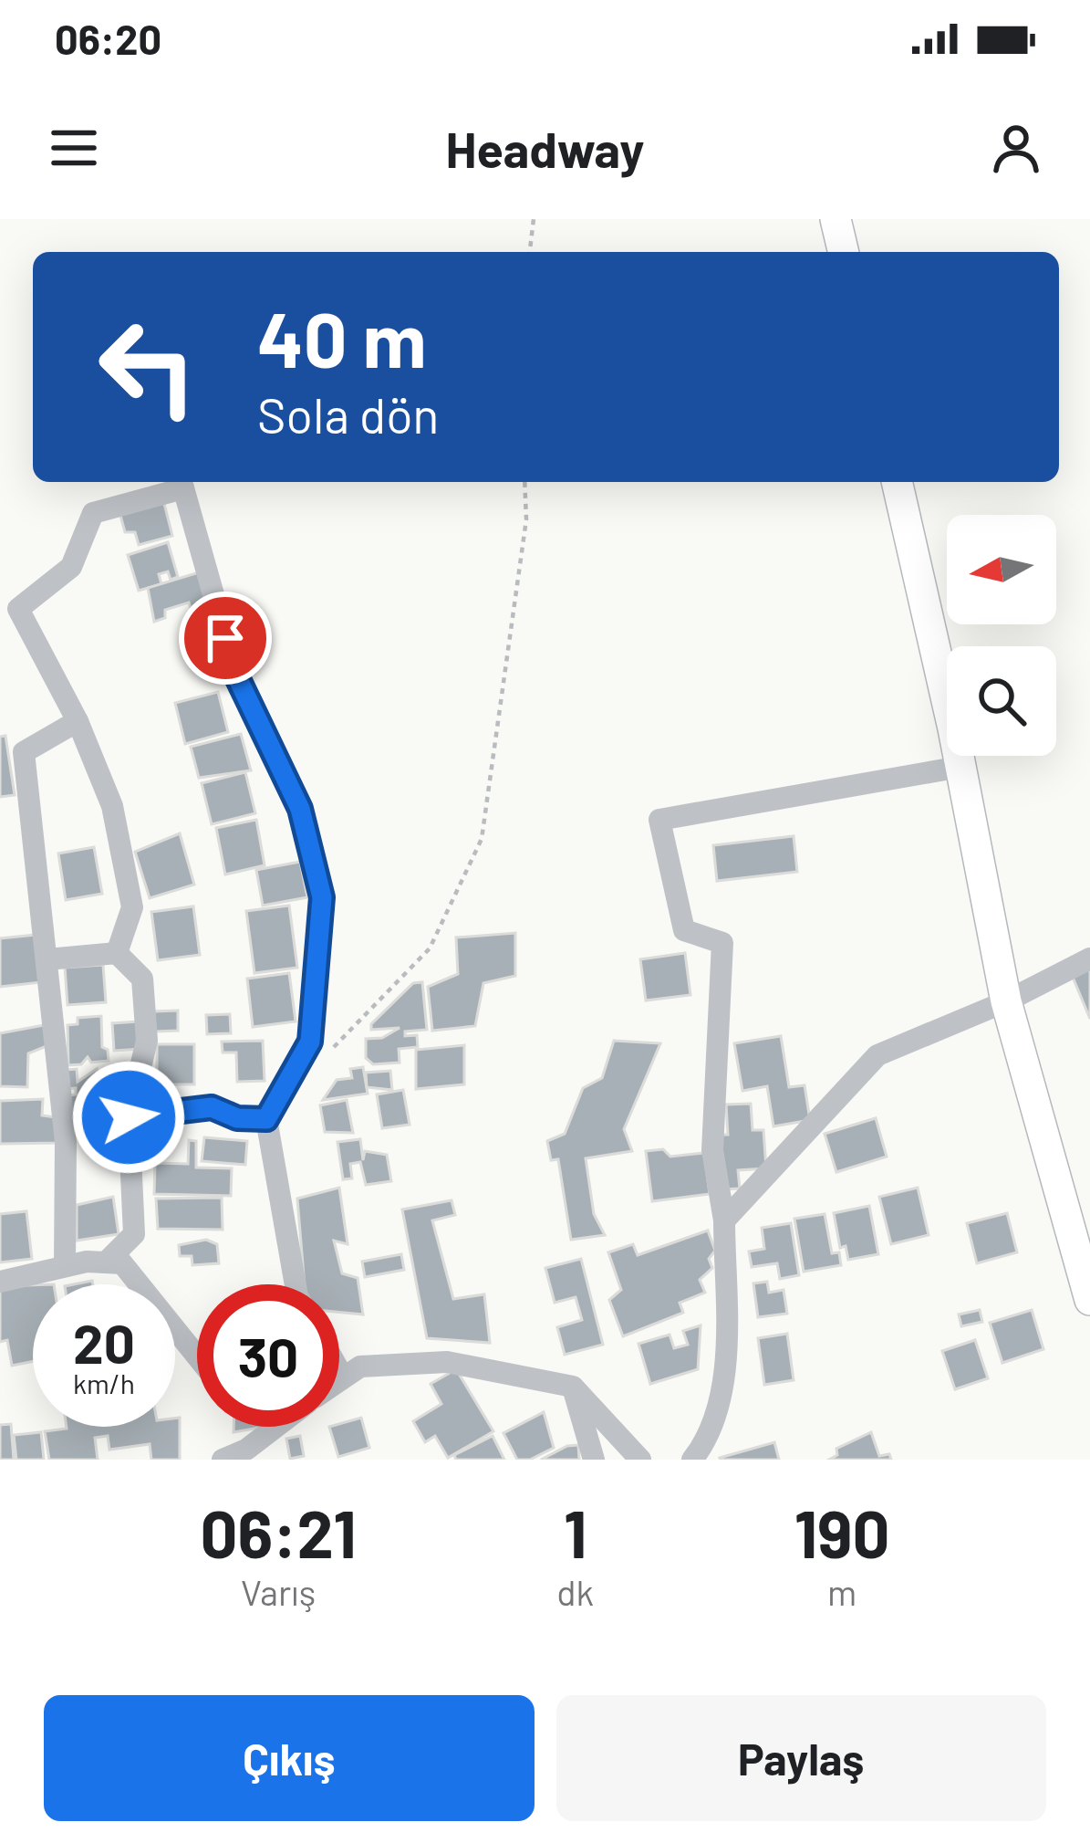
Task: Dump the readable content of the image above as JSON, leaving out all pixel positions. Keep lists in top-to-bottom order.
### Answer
{
  "north": "left",
  "page": {
    "status": "06:20",
    "header": "Headway",
    "turn": ["40 m", "Sola dön"],
    "speed": "20 km/h",
    "limit": "30",
    "eta": [
      "06:21",
      "Varış",
      "1",
      "dk",
      "190",
      "m"
    ],
    "buttons": ["Çıkış", "Paylaş"]
  }
}
